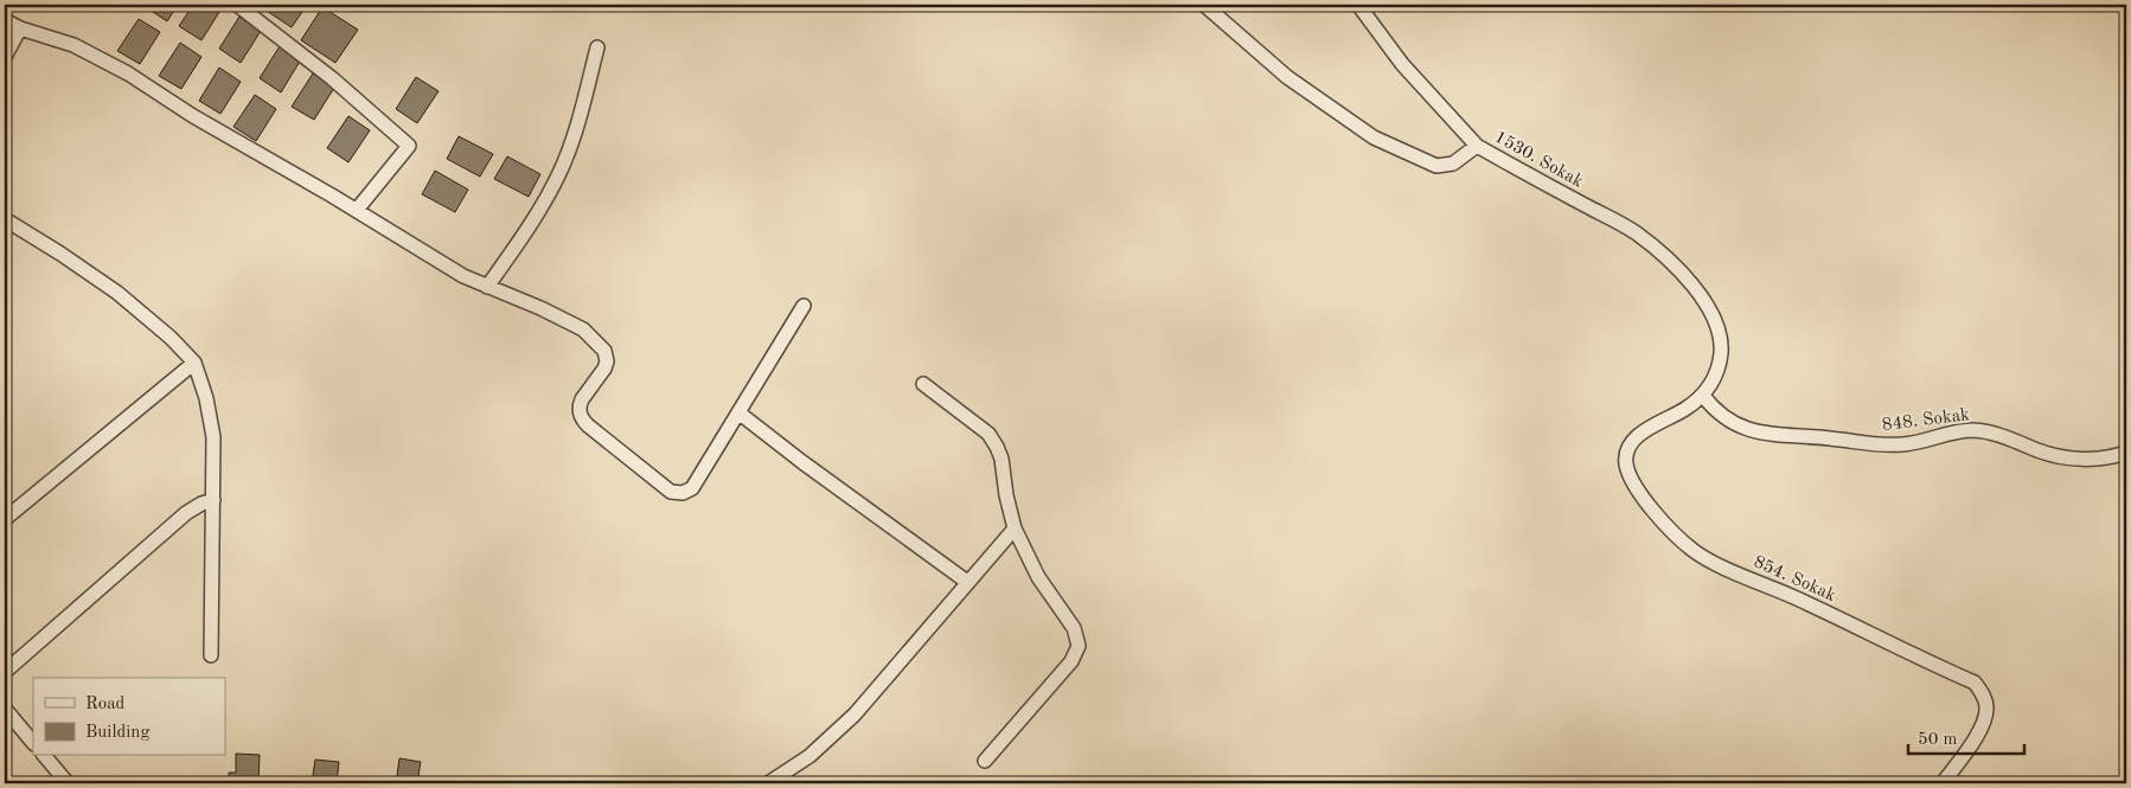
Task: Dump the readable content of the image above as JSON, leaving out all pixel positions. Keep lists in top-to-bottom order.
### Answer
{
  "streets": {
    "street": ["1530. Sokak", "848. Sokak", "854. Sokak"]
  },
  "crossings": [
    ["1530. Sokak", "848. Sokak"],
    ["1530. Sokak", "854. Sokak"],
    ["848. Sokak", "854. Sokak"]
  ],
  "legend": ["Road", "Building"],
  "scale_bar": "50 m"
}
